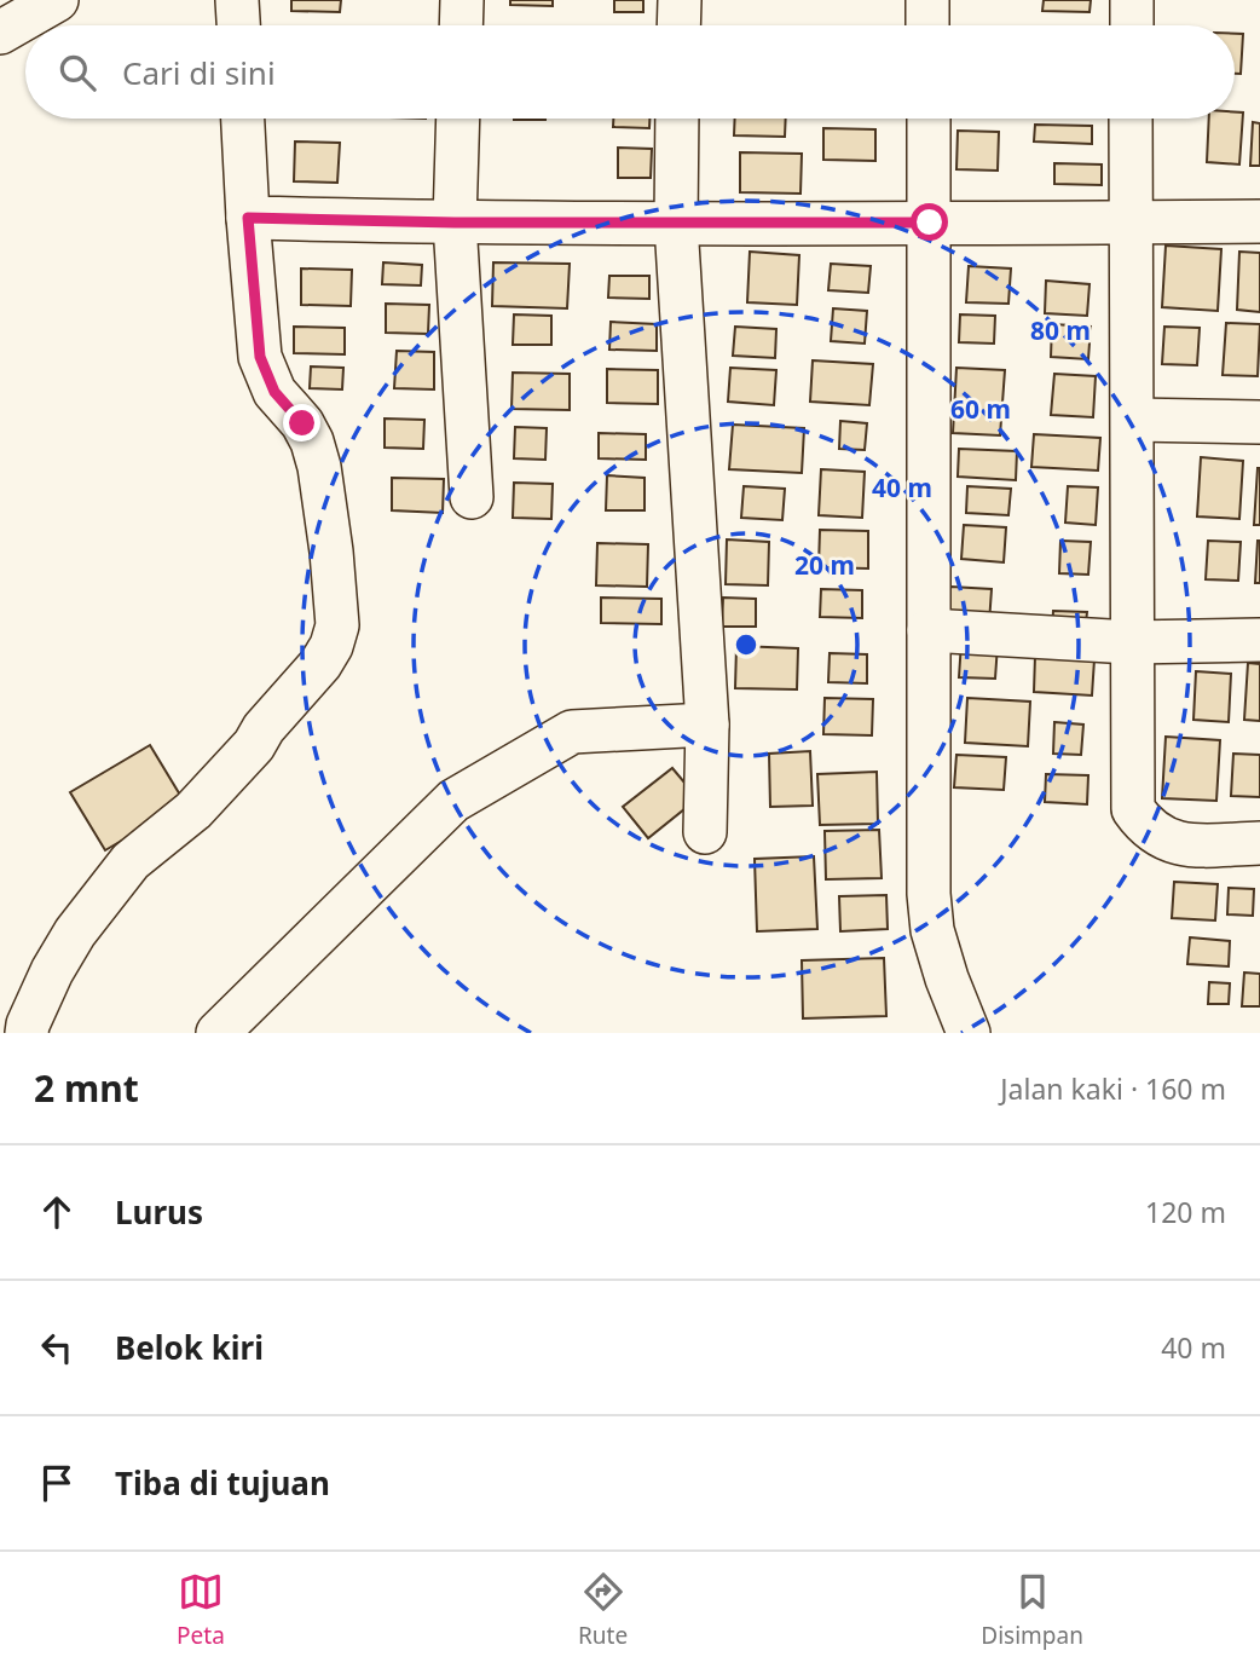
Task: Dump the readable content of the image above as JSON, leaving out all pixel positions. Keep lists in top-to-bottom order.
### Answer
{
  "page": {
    "search": "Cari di sini",
    "heading": ["2 mnt", "Jalan kaki · 160 m"],
    "list": [
      ["Lurus", "120 m"],
      ["Belok kiri", "40 m"],
      "Tiba di tujuan"
    ],
    "nav": ["Peta", "Rute", "Disimpan"]
  },
  "rings": [
    "80 m",
    "60 m",
    "40 m",
    "20 m"
  ]
}
